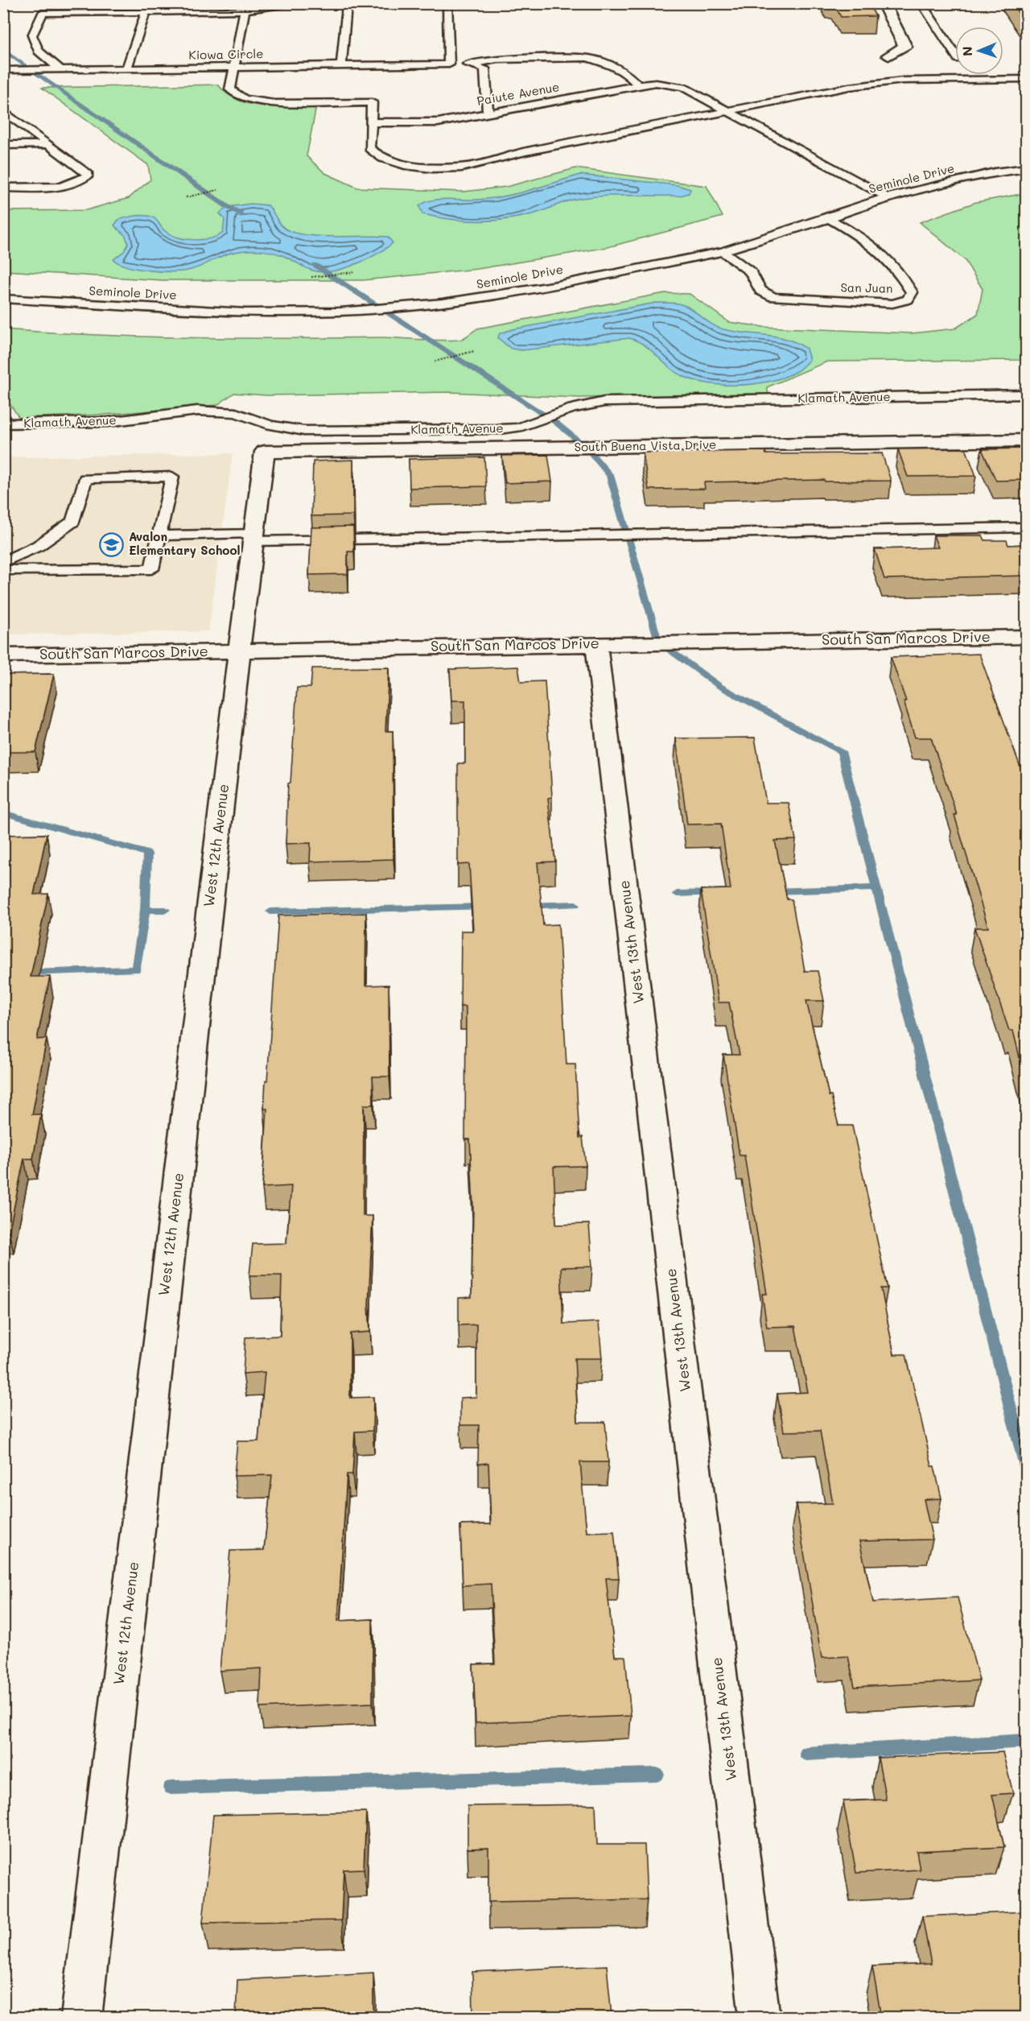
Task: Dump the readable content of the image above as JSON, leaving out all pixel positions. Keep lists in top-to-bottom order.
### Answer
{
  "streets": {
    "street": [
      "South Buena Vista Drive",
      "South San Marcos Drive",
      "West 12th Avenue",
      "West 13th Avenue"
    ],
    "lane": [
      "Kiowa Circle",
      "Paiute Avenue",
      "Seminole Drive",
      "San Juan",
      "Klamath Avenue"
    ]
  },
  "crossings": [
    ["Kiowa Circle", "Paiute Avenue"],
    ["Paiute Avenue", "Seminole Drive"],
    ["Seminole Drive", "San Juan"],
    ["South Buena Vista Drive", "West 12th Avenue"],
    ["South San Marcos Drive", "West 12th Avenue"],
    ["South San Marcos Drive", "West 13th Avenue"]
  ],
  "places": {
    "school or university": ["Avalon Elementary School"]
  },
  "north": "left"
}
